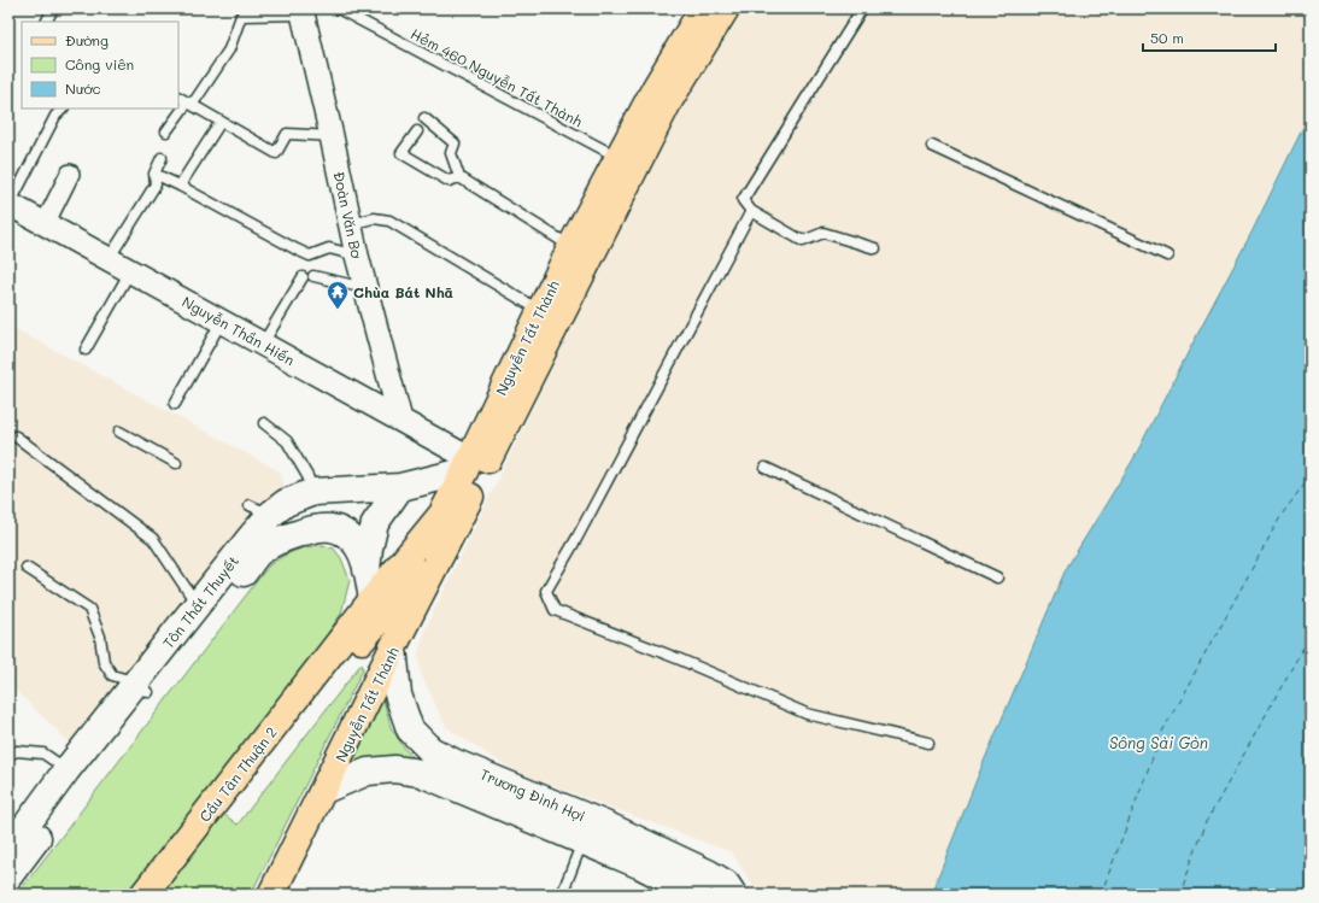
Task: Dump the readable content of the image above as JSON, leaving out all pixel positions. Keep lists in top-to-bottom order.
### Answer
{
  "streets": {
    "main road": [
      "Nguyễn Tất Thành",
      "Tôn Thất Thuyết",
      "Cầu Tân Thuận 2",
      "Trương Đình Hợi"
    ],
    "street": ["Đoàn Văn Bơ", "Nguyễn Thần Hiến"],
    "lane": ["Hẻm 460 Nguyễn Tất Thành"]
  },
  "crossings": [
    ["Hẻm 460 Nguyễn Tất Thành", "Nguyễn Tất Thành"],
    ["Đoàn Văn Bơ", "Nguyễn Thần Hiến"],
    ["Nguyễn Thần Hiến", "Nguyễn Tất Thành"],
    ["Nguyễn Thần Hiến", "Tôn Thất Thuyết"],
    ["Nguyễn Tất Thành", "Tôn Thất Thuyết"],
    ["Nguyễn Tất Thành", "Cầu Tân Thuận 2"],
    ["Nguyễn Tất Thành", "Trương Đình Hợi"]
  ],
  "water": ["Sông Sài Gòn"],
  "places": {
    "temple": ["Chùa Bát Nhã"]
  },
  "legend": ["Đường", "Công viên", "Nước"],
  "scale_bar": "50 m"
}
